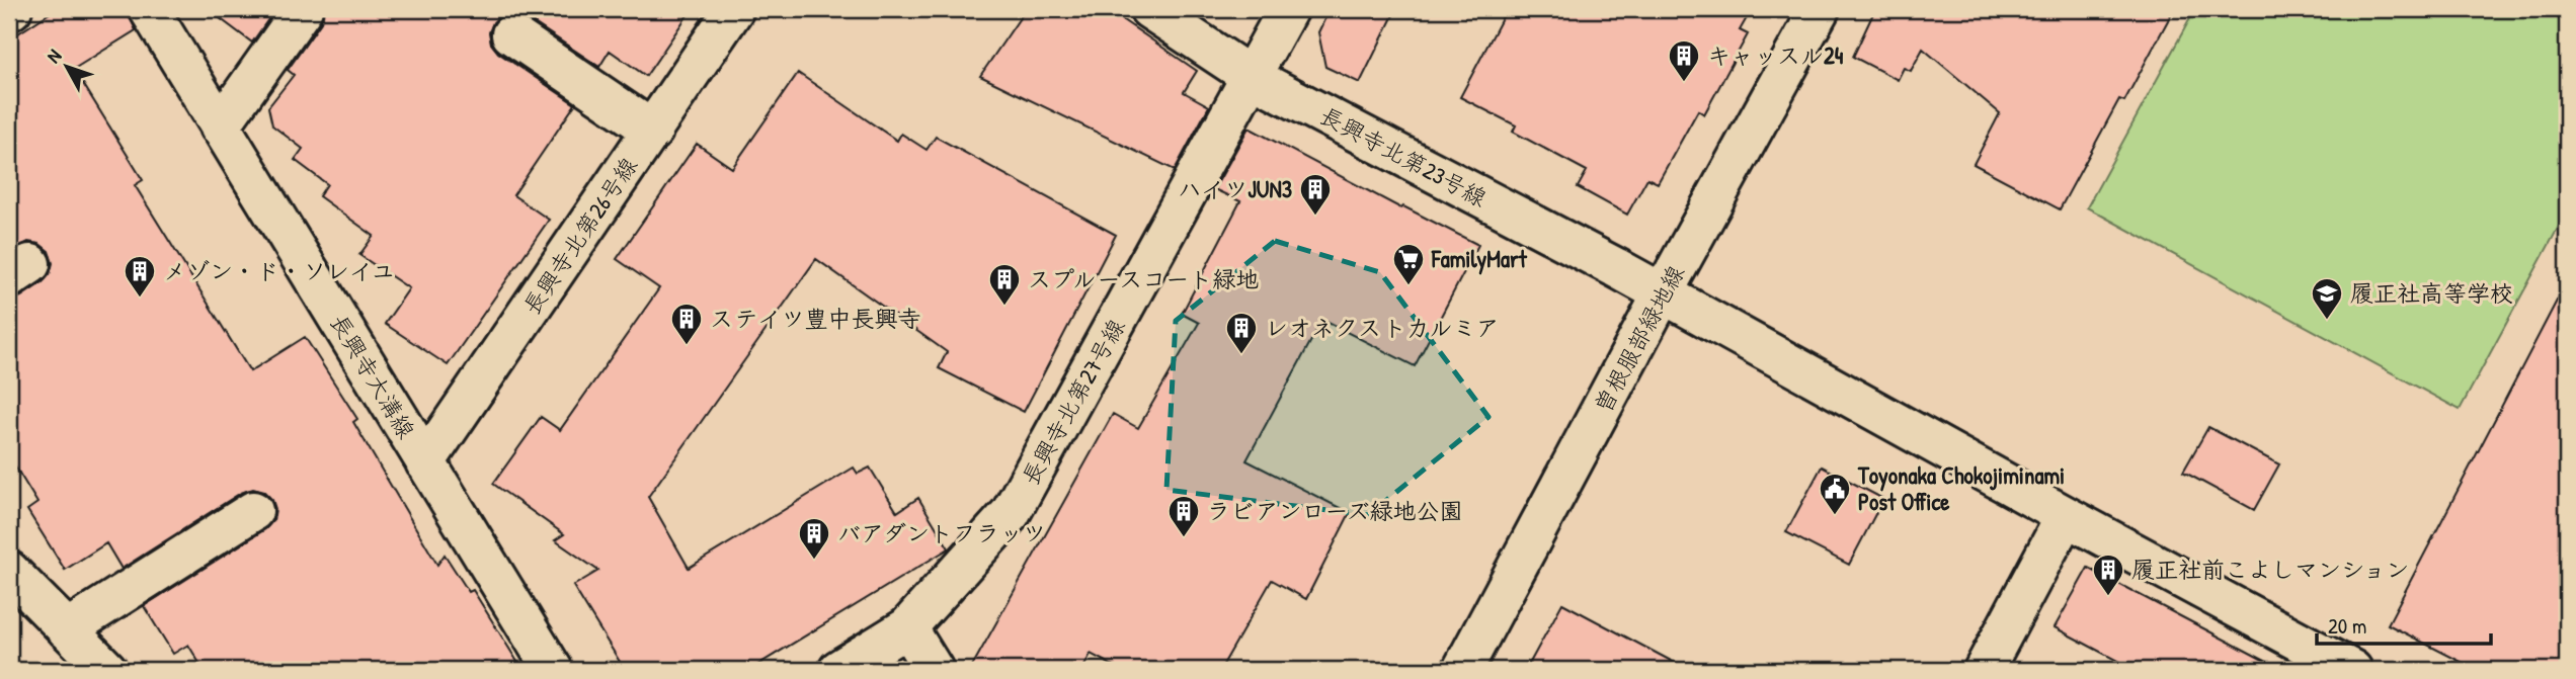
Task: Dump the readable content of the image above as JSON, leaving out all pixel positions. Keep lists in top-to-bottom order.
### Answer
{
  "streets": {
    "street": [
      "長興寺北第23号線",
      "長興寺北第26号線",
      "曽根服部緑地線",
      "長興寺大溝線",
      "長興寺北第27号線"
    ]
  },
  "crossings": [
    ["長興寺北第23号線", "曽根服部緑地線"],
    ["長興寺北第23号線", "長興寺北第27号線"],
    ["長興寺北第26号線", "長興寺大溝線"]
  ],
  "places": {
    "building": [
      "キャッスル24",
      "ハイツJUN3",
      "メゾン・ド・ソレイユ",
      "スプルースコート緑地",
      "ステイツ豊中長興寺",
      "レオネクストカルミア",
      "ラビアンローズ緑地公園",
      "バアダントフラッツ",
      "履正社前こよしマンション"
    ],
    "supermarket": ["FamilyMart"],
    "school or university": ["履正社高等学校"],
    "public building": ["Toyonaka Chokojiminami Post Office"]
  },
  "scale_bar": "20 m",
  "north": "top left"
}
